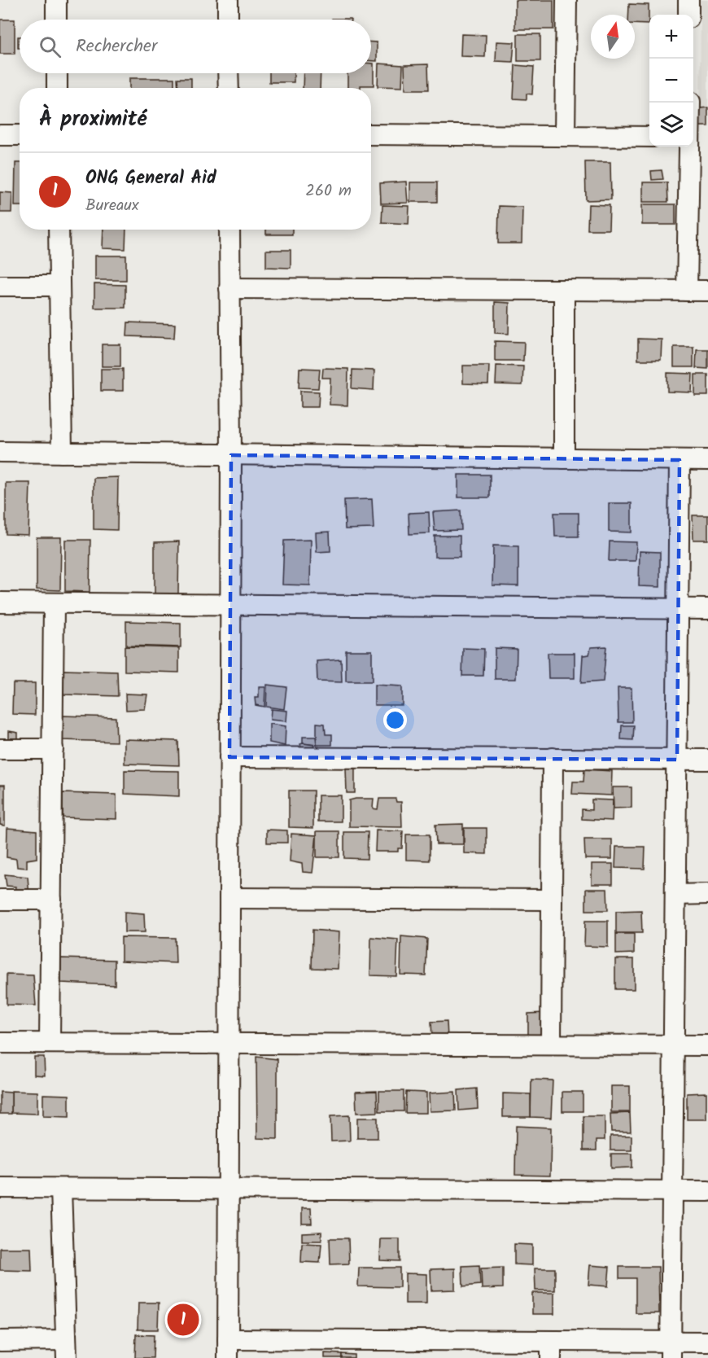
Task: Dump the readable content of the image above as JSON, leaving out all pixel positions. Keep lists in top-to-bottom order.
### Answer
{
  "north": "top",
  "page": {
    "map_buttons": ["+", "−"],
    "search": "Rechercher",
    "heading": "À proximité",
    "list": [
      {
        "mark": "1",
        "name": "ONG General Aid",
        "note": "Bureaux",
        "value": "260 m"
      }
    ],
    "pins": "1"
  }
}
